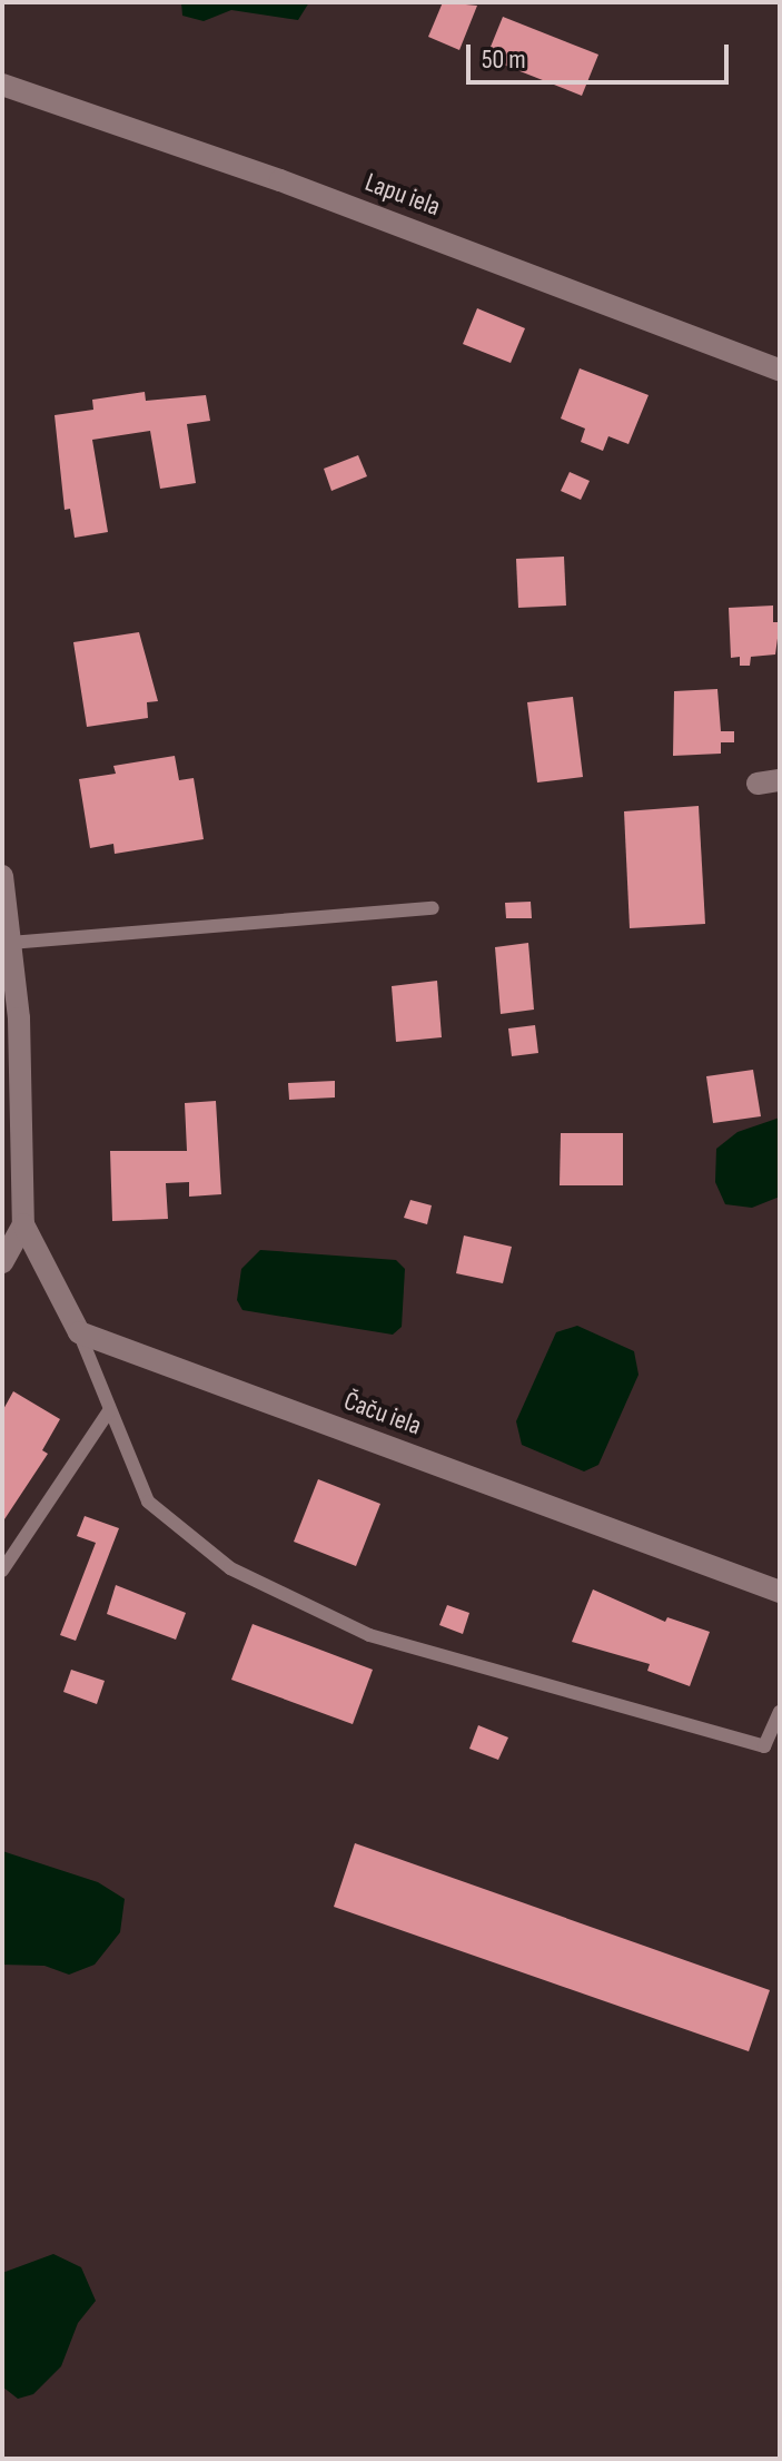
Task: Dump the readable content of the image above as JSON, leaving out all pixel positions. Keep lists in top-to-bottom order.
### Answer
{
  "streets": {
    "street": ["Lapu iela", "Čaču iela"]
  },
  "scale_bar": "50 m"
}
